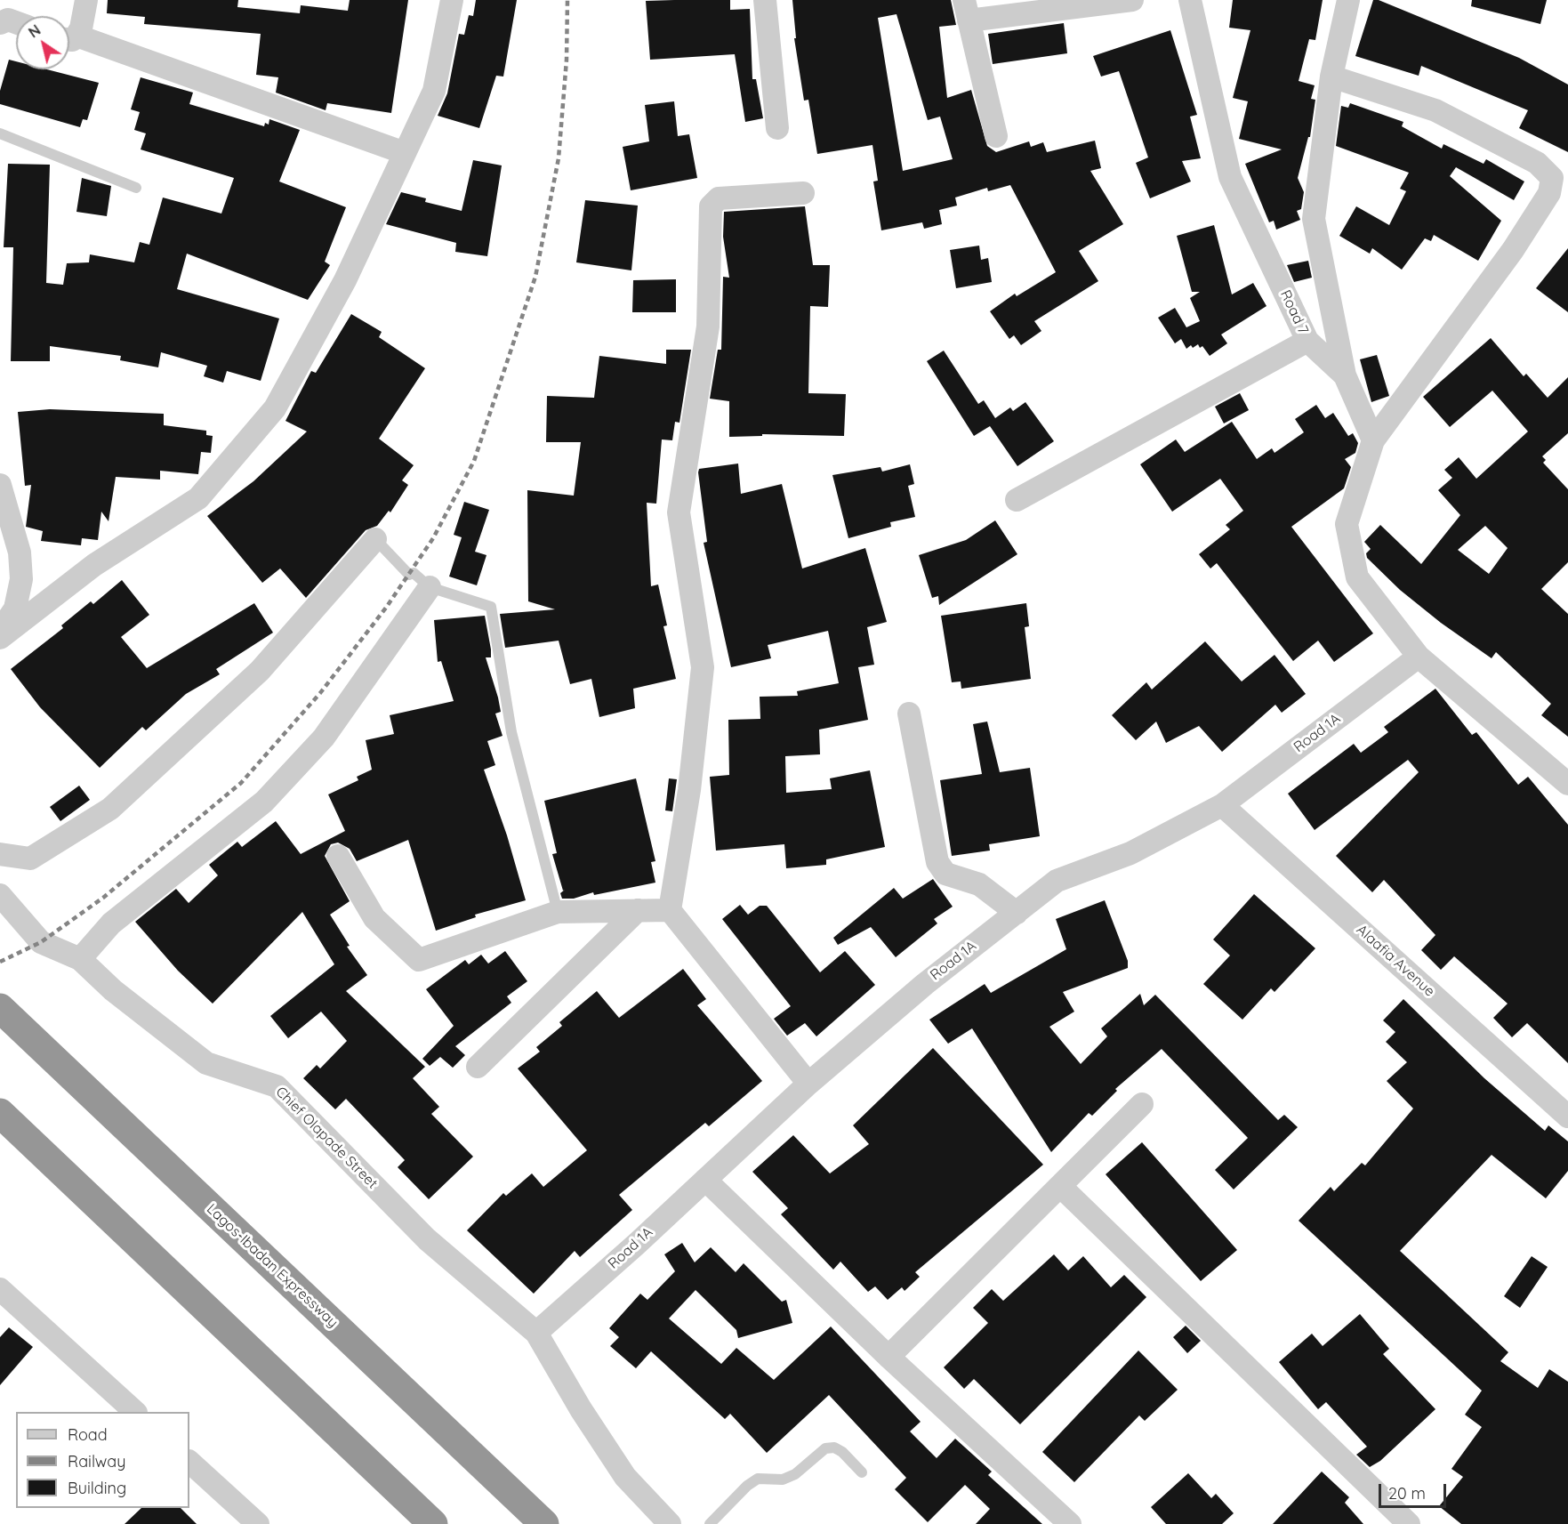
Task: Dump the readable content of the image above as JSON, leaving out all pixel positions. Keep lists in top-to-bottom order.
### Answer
{
  "streets": {
    "highway": ["Lagos-Ibadan Expressway"],
    "street": [
      "Road 7",
      "Road 1A",
      "Alaafia Avenue",
      "Chief Olapade Street"
    ]
  },
  "crossings": [
    ["Road 1A", "Alaafia Avenue"],
    ["Road 1A", "Chief Olapade Street"]
  ],
  "legend": ["Road", "Railway", "Building"],
  "scale_bar": "20 m",
  "north": "top left"
}
